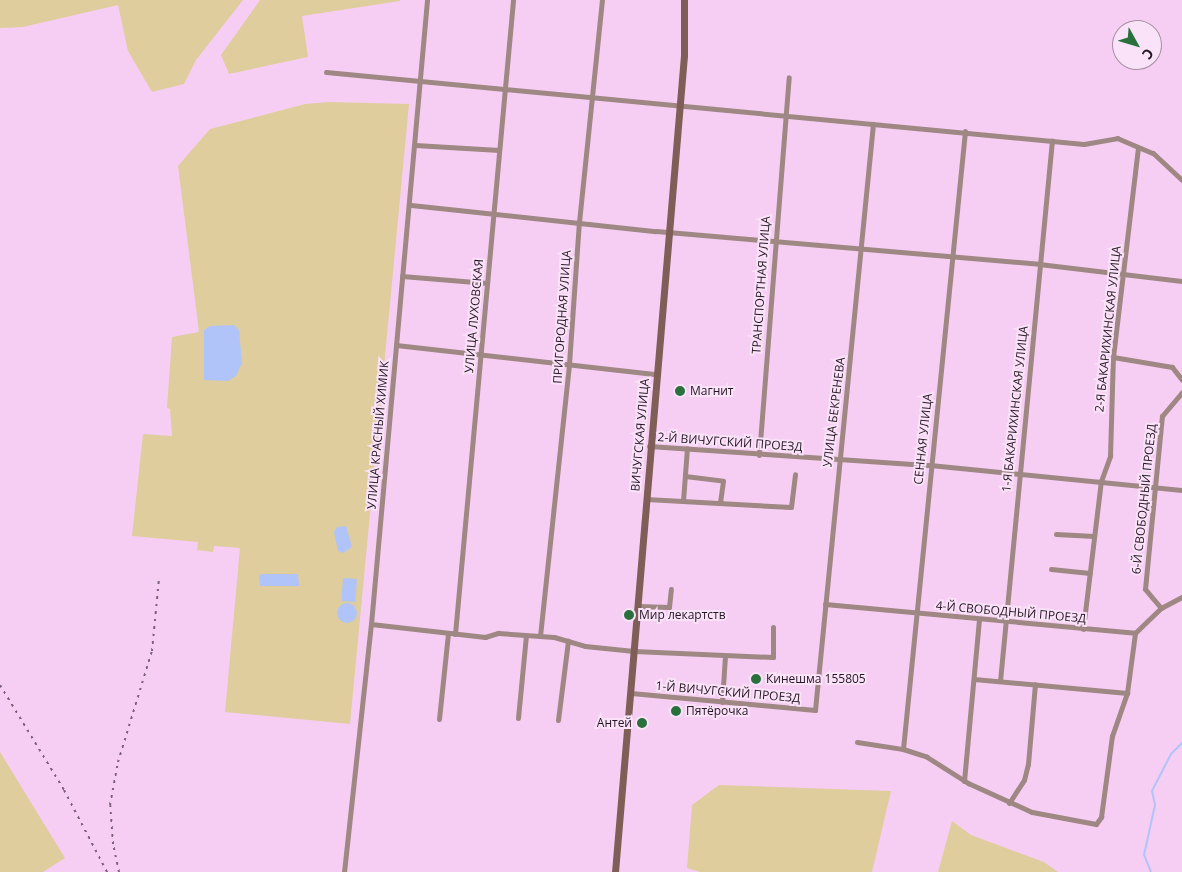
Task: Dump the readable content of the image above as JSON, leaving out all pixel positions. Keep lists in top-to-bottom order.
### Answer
{
  "streets": {
    "main road": ["ВИЧУГСКАЯ УЛИЦА"],
    "street": [
      "ТРАНСПОРТНАЯ УЛИЦА",
      "УЛИЦА ЛУХОВСКАЯ",
      "ПРИГОРОДНАЯ УЛИЦА",
      "2-Я БАКАРИХИНСКАЯ УЛИЦА",
      "1-Я БАКАРИХИНСКАЯ УЛИЦА",
      "УЛИЦА БЕКРЕНЕВА",
      "УЛИЦА КРАСНЫЙ ХИМИК",
      "СЕННАЯ УЛИЦА",
      "2-Й ВИЧУГСКИЙ ПРОЕЗД",
      "6-Й СВОБОДНЫЙ ПРОЕЗД",
      "4-Й СВОБОДНЫЙ ПРОЕЗД",
      "1-Й ВИЧУГСКИЙ ПРОЕЗД"
    ]
  },
  "crossings": [
    ["ТРАНСПОРТНАЯ УЛИЦА", "2-Й ВИЧУГСКИЙ ПРОЕЗД"],
    ["2-Я БАКАРИХИНСКАЯ УЛИЦА", "2-Й ВИЧУГСКИЙ ПРОЕЗД"],
    ["2-Я БАКАРИХИНСКАЯ УЛИЦА", "4-Й СВОБОДНЫЙ ПРОЕЗД"],
    ["1-Я БАКАРИХИНСКАЯ УЛИЦА", "2-Й ВИЧУГСКИЙ ПРОЕЗД"],
    ["1-Я БАКАРИХИНСКАЯ УЛИЦА", "4-Й СВОБОДНЫЙ ПРОЕЗД"],
    ["УЛИЦА БЕКРЕНЕВА", "2-Й ВИЧУГСКИЙ ПРОЕЗД"],
    ["УЛИЦА БЕКРЕНЕВА", "4-Й СВОБОДНЫЙ ПРОЕЗД"],
    ["УЛИЦА БЕКРЕНЕВА", "1-Й ВИЧУГСКИЙ ПРОЕЗД"],
    ["ВИЧУГСКАЯ УЛИЦА", "2-Й ВИЧУГСКИЙ ПРОЕЗД"],
    ["ВИЧУГСКАЯ УЛИЦА", "1-Й ВИЧУГСКИЙ ПРОЕЗД"],
    ["СЕННАЯ УЛИЦА", "2-Й ВИЧУГСКИЙ ПРОЕЗД"],
    ["СЕННАЯ УЛИЦА", "4-Й СВОБОДНЫЙ ПРОЕЗД"],
    ["2-Й ВИЧУГСКИЙ ПРОЕЗД", "6-Й СВОБОДНЫЙ ПРОЕЗД"]
  ],
  "places": [
    "Магнит",
    "Мир лекартств",
    "Кинешма 155805",
    "Пятёрочка",
    "Антей"
  ],
  "north": "bottom right"
}
